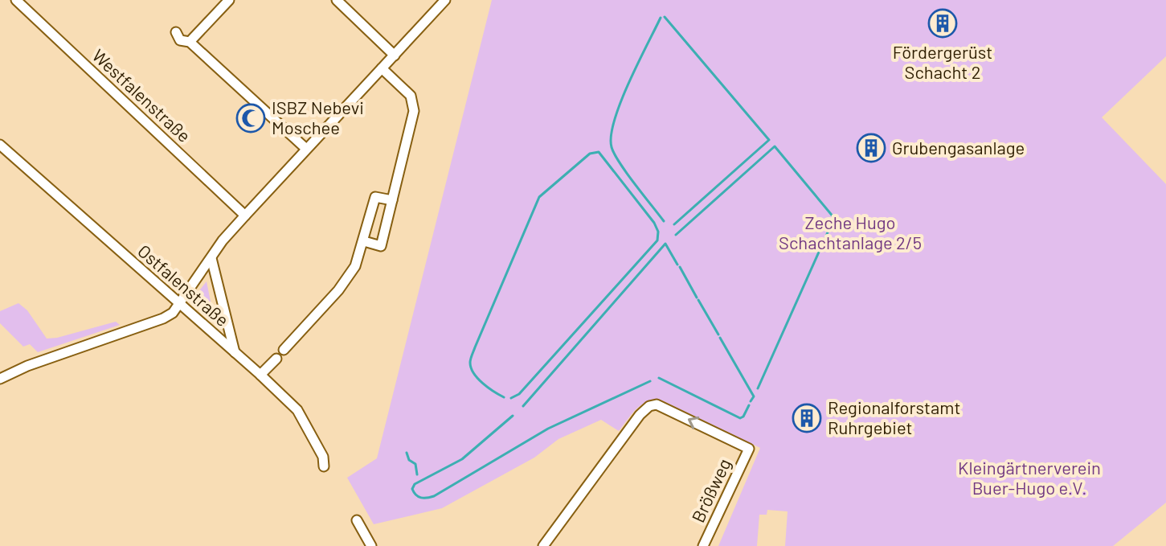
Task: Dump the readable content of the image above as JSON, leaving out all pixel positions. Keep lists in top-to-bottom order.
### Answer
{
  "streets": {
    "street": ["Westfalenstraße", "Ostfalenstraße", "Brößweg"]
  },
  "parks": ["Zeche Hugo Schachtanlage 2/5", "Kleingärtnerverein Buer-Hugo e.V."],
  "places": {
    "building": ["Fördergerüst Schacht 2", "Grubengasanlage", "Regionalforstamt Ruhrgebiet"],
    "mosque": ["ISBZ Nebevi Moschee"]
  }
}
